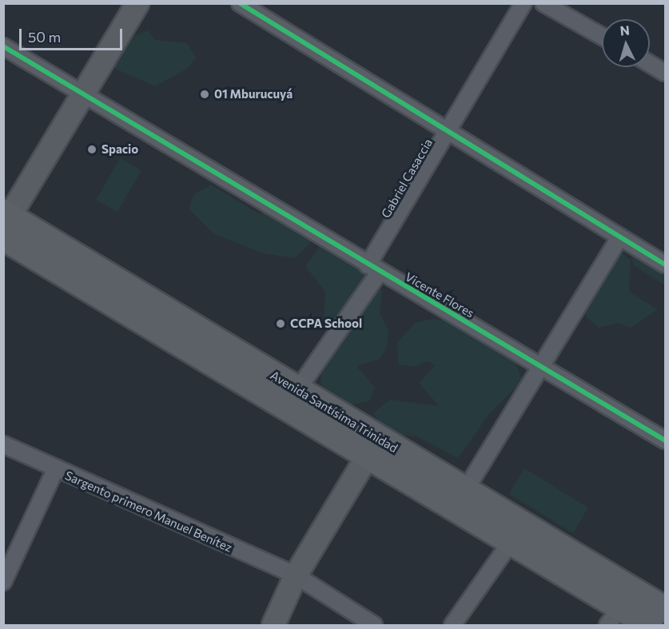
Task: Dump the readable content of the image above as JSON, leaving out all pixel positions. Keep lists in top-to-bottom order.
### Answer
{
  "streets": {
    "main road": ["Avenida Santísima Trinidad"],
    "street": ["Gabriel Casaccia", "Vicente Flores", "Sargento primero Manuel Benítez"]
  },
  "crossings": [
    ["Gabriel Casaccia", "Vicente Flores"],
    ["Gabriel Casaccia", "Avenida Santísima Trinidad"]
  ],
  "places": ["01 Mburucuyá", "Spacio", "CCPA School"],
  "scale_bar": "50 m",
  "north": "top"
}
